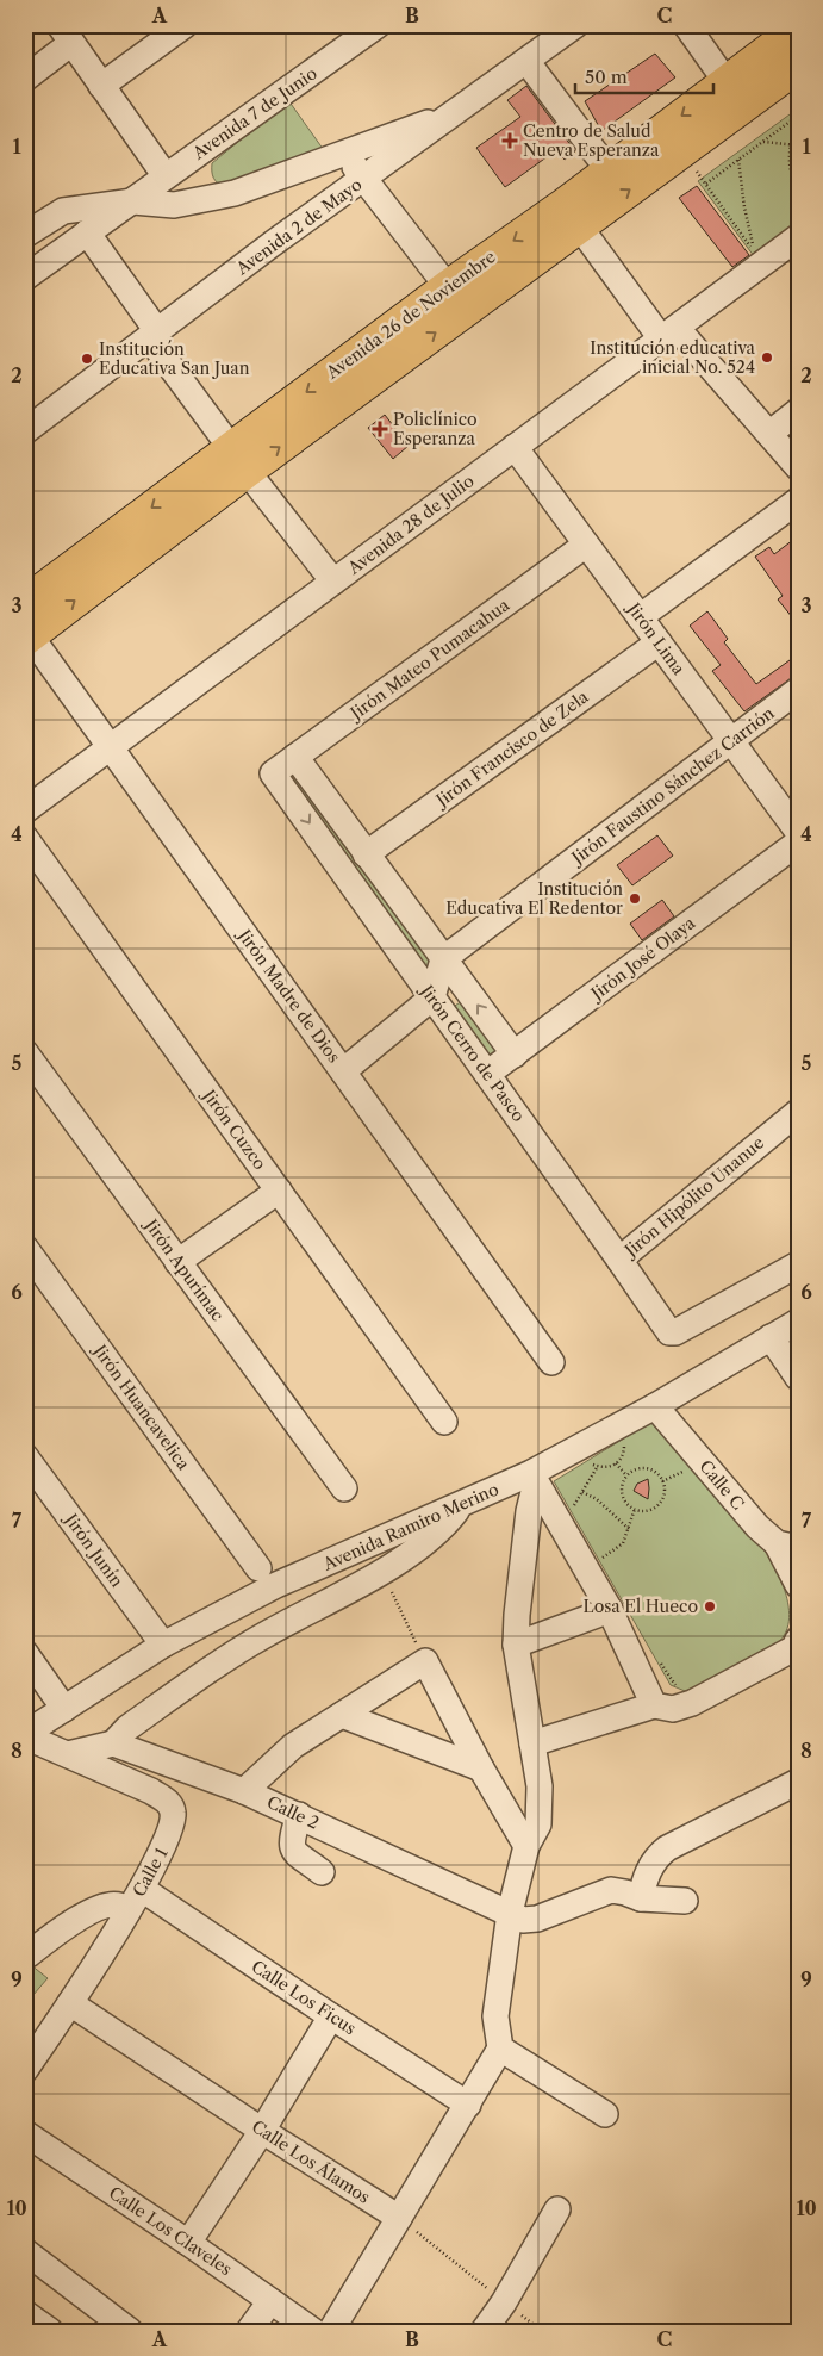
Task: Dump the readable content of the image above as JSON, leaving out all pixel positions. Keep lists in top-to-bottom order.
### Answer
{
  "streets": {
    "main road": ["Avenida 26 de Noviembre"],
    "street": [
      "Avenida 7 de Junio",
      "Avenida 2 de Mayo",
      "Avenida 28 de Julio",
      "Jirón Lima",
      "Jirón Mateo Pumacahua",
      "Jirón Francisco de Zela",
      "Jirón Faustino Sánchez Carrión",
      "Jirón José Olaya",
      "Jirón Madre de Dios",
      "Jirón Cerro de Pasco",
      "Jirón Cuzco",
      "Jirón Hipólito Unanue",
      "Jirón Apurímac",
      "Jirón Huancavelica",
      "Calle C",
      "Avenida Ramiro Merino",
      "Jirón Junín",
      "Calle 2",
      "Calle 1",
      "Calle Los Ficus",
      "Calle Los Álamos",
      "Calle Los Claveles"
    ]
  },
  "crossings": [
    ["Avenida 26 de Noviembre", "Jirón Madre de Dios"],
    ["Avenida 28 de Julio", "Jirón Lima"],
    ["Avenida 28 de Julio", "Jirón Madre de Dios"],
    ["Jirón Lima", "Jirón Mateo Pumacahua"],
    ["Jirón Lima", "Jirón Francisco de Zela"],
    ["Jirón Lima", "Jirón Faustino Sánchez Carrión"],
    ["Jirón Lima", "Jirón José Olaya"],
    ["Jirón Mateo Pumacahua", "Jirón Cerro de Pasco"],
    ["Jirón Francisco de Zela", "Jirón Cerro de Pasco"],
    ["Jirón Faustino Sánchez Carrión", "Jirón Cerro de Pasco"],
    ["Jirón José Olaya", "Jirón Cerro de Pasco"],
    ["Jirón Cerro de Pasco", "Jirón Hipólito Unanue"],
    ["Calle C", "Avenida Ramiro Merino"],
    ["Avenida Ramiro Merino", "Jirón Junín"],
    ["Avenida Ramiro Merino", "Calle 1"],
    ["Calle 1", "Calle Los Ficus"],
    ["Calle 1", "Calle Los Álamos"]
  ],
  "places": {
    "health": ["Centro de Salud Nueva Esperanza", "Policlínico Esperanza"],
    "other": [
      "Institución educativa inicial No. 524",
      "Institución Educativa San Juan",
      "Institución Educativa El Redentor",
      "Losa El Hueco"
    ]
  },
  "scale_bar": "50 m",
  "grid": {
    "columns": ["A", "B", "C"],
    "rows": [
      "1",
      "2",
      "3",
      "4",
      "5",
      "6",
      "7",
      "8",
      "9",
      "10"
    ]
  }
}
